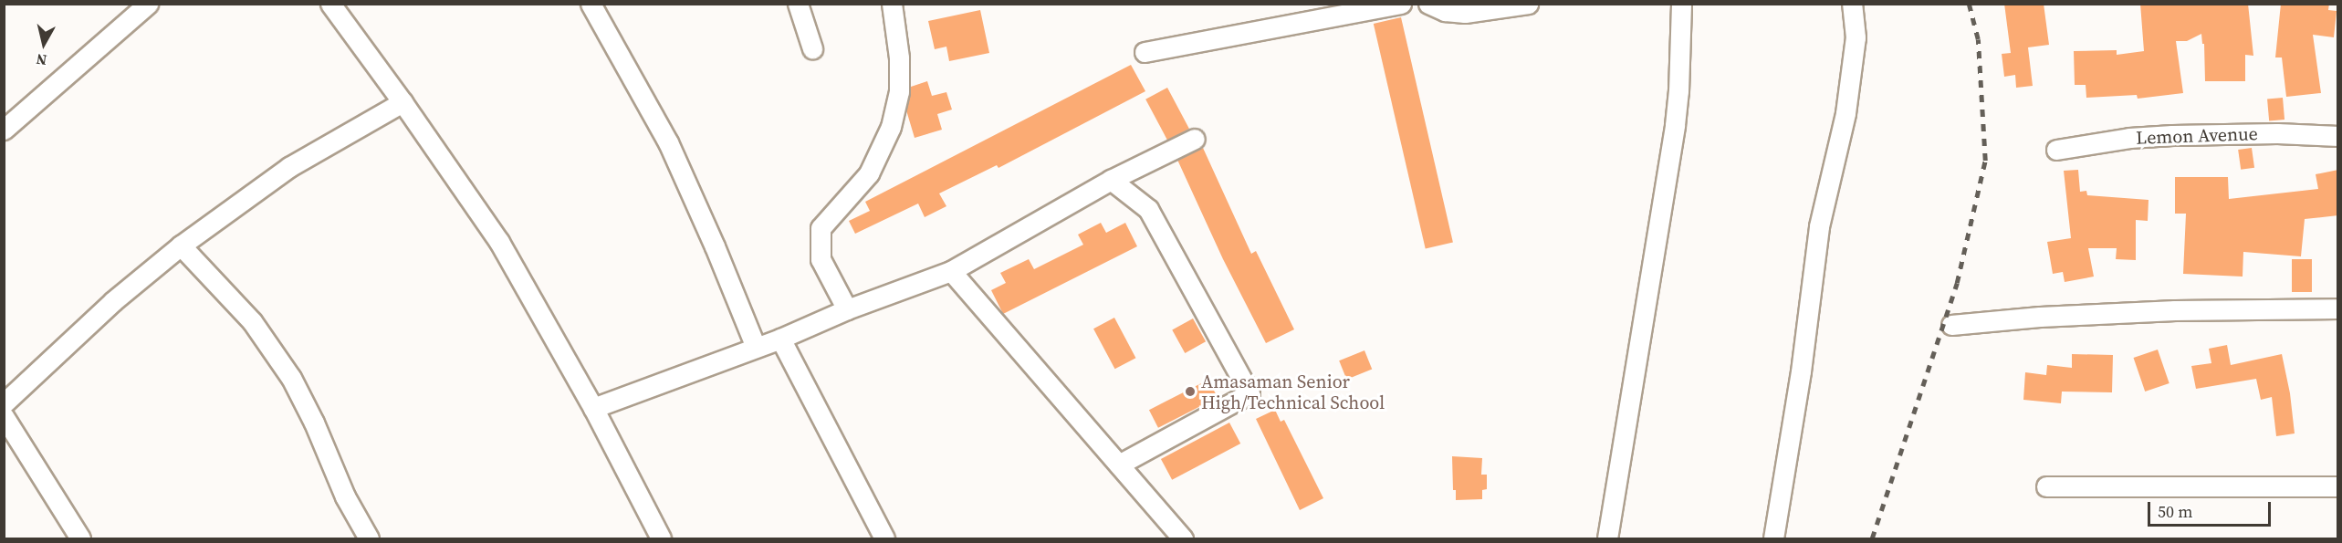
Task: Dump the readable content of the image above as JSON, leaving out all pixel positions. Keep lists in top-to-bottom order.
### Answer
{
  "streets": {
    "street": ["Lemon Avenue"]
  },
  "places": ["Amasaman Senior High/Technical School"],
  "scale_bar": "50 m",
  "north": "bottom"
}
